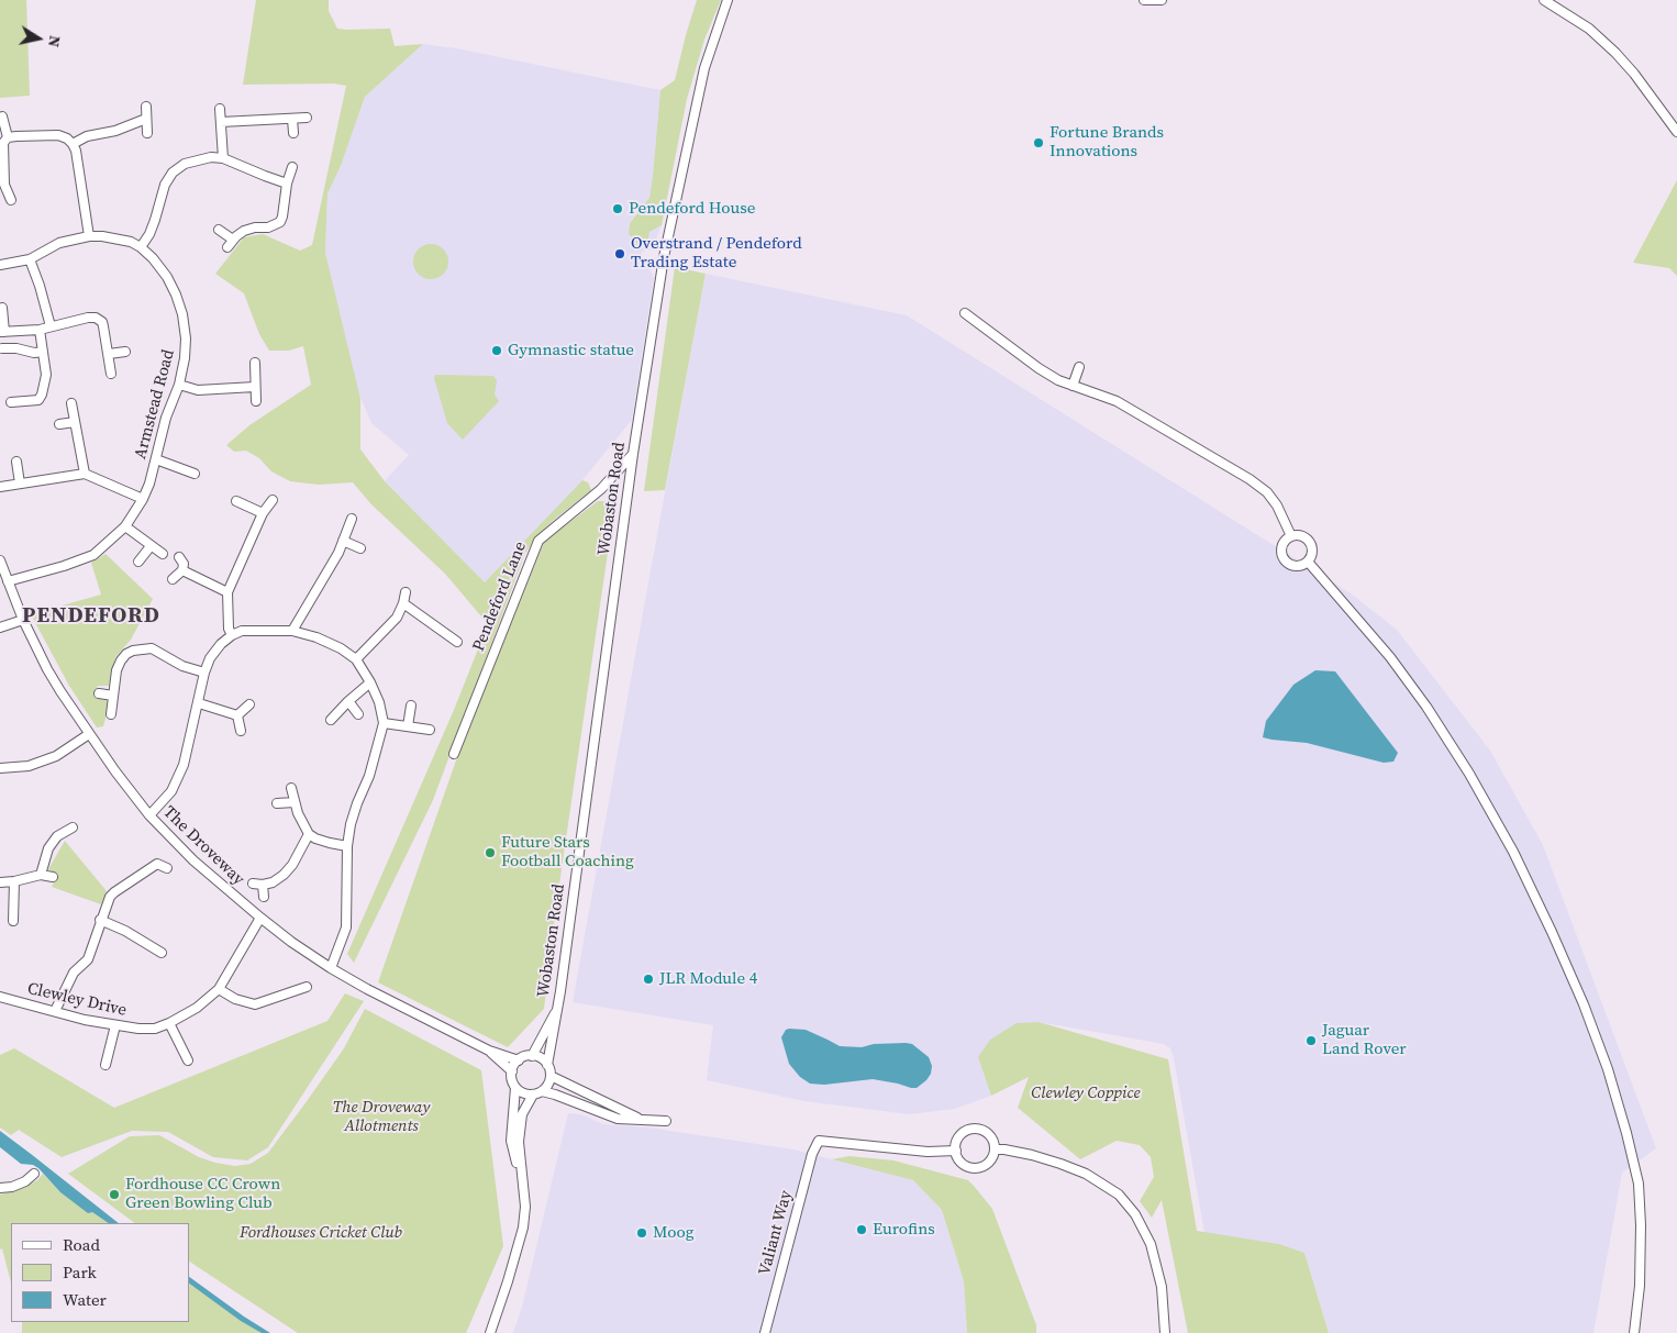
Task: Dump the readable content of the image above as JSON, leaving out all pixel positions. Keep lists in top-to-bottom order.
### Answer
{
  "streets": {
    "street": [
      "Armstead Road",
      "Wobaston Road",
      "Pendeford Lane",
      "The Droveway",
      "Clewley Drive",
      "Valiant Way"
    ]
  },
  "crossings": [
    ["Armstead Road", "The Droveway"],
    ["Wobaston Road", "Pendeford Lane"],
    ["Wobaston Road", "The Droveway"],
    ["The Droveway", "Clewley Drive"]
  ],
  "districts": ["PENDEFORD"],
  "parks": ["Clewley Coppice", "The Droveway Allotments", "Fordhouses Cricket Club"],
  "places": [
    "Fortune Brands Innovations",
    "Pendeford House",
    "Overstrand / Pendeford Trading Estate",
    "Gymnastic statue",
    "Future Stars Football Coaching",
    "JLR Module 4",
    "Jaguar Land Rover",
    "Fordhouse CC Crown Green Bowling Club",
    "Eurofins",
    "Moog"
  ],
  "legend": ["Road", "Park", "Water"],
  "north": "right"
}
